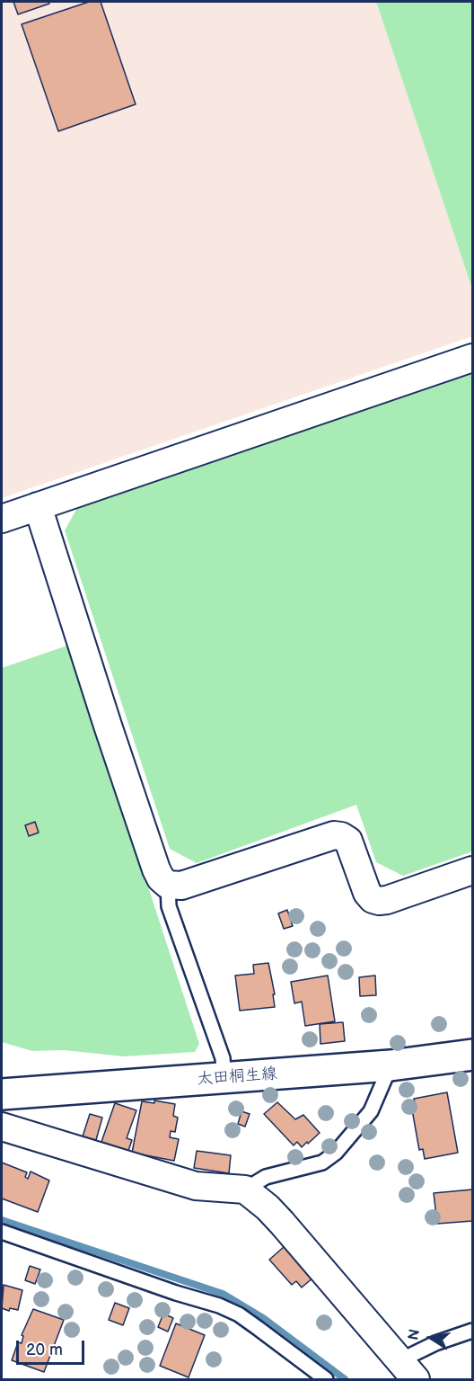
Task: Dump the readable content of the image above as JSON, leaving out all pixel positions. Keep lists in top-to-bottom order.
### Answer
{
  "streets": {
    "main road": ["太田桐生線"]
  },
  "scale_bar": "20 m",
  "north": "left"
}
